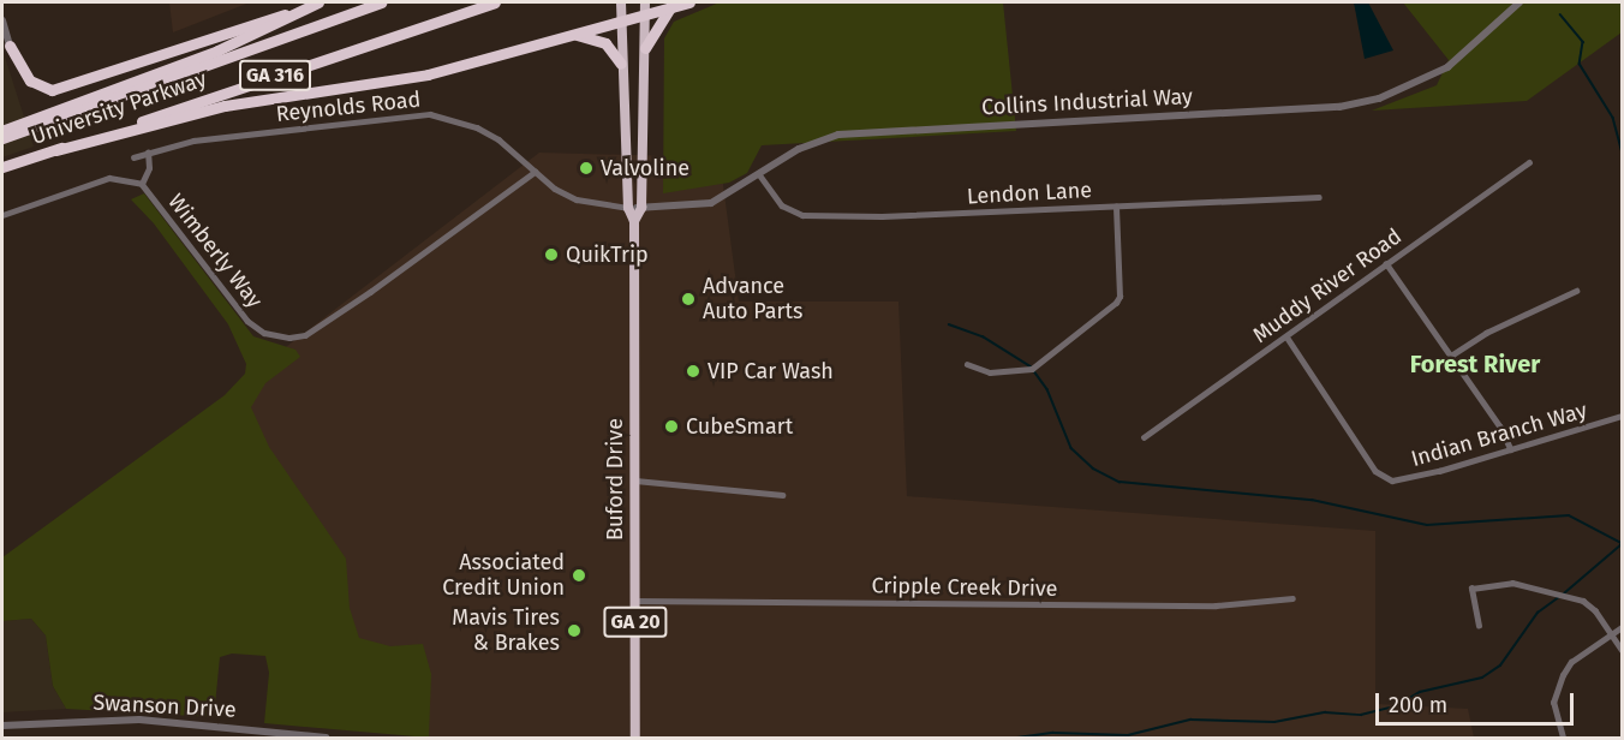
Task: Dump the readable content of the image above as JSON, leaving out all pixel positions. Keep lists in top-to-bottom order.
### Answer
{
  "streets": {
    "highway": [
      "GA 316",
      "University Parkway",
      "Buford Drive",
      "GA 20"
    ],
    "street": [
      "Collins Industrial Way",
      "Reynolds Road",
      "Lendon Lane",
      "Wimberly Way",
      "Muddy River Road",
      "Indian Branch Way",
      "Cripple Creek Drive",
      "Swanson Drive"
    ]
  },
  "crossings": [
    ["Collins Industrial Way", "Reynolds Road"],
    ["Collins Industrial Way", "Lendon Lane"],
    ["Collins Industrial Way", "Buford Drive"],
    ["Reynolds Road", "Wimberly Way"],
    ["Reynolds Road", "Buford Drive"],
    ["Muddy River Road", "Indian Branch Way"],
    ["Buford Drive", "Cripple Creek Drive"]
  ],
  "districts": ["Forest River"],
  "places": [
    "Valvoline",
    "QuikTrip",
    "Advance Auto Parts",
    "VIP Car Wash",
    "CubeSmart",
    "Associated Credit Union",
    "Mavis Tires & Brakes"
  ],
  "scale_bar": "200 m"
}
